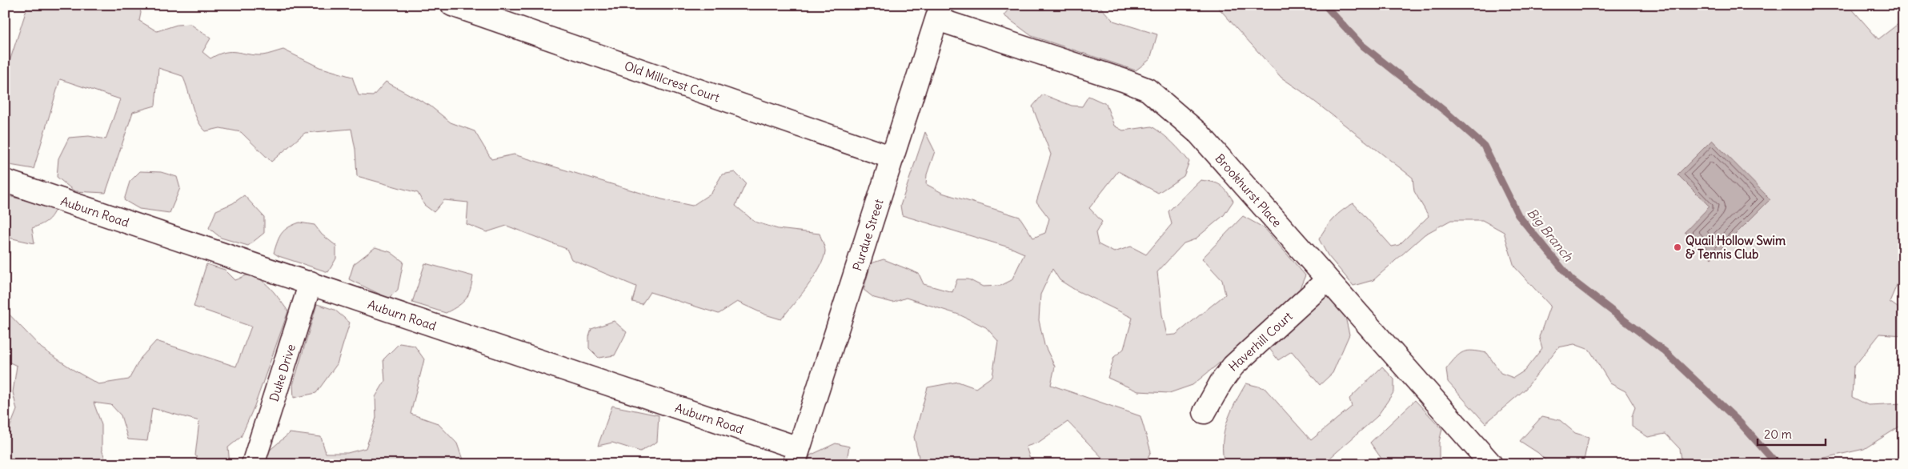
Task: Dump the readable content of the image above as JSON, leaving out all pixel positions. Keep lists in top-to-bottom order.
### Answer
{
  "streets": {
    "street": [
      "Old Millcrest Court",
      "Brookhurst Place",
      "Auburn Road",
      "Purdue Street",
      "Haverhill Court",
      "Duke Drive"
    ]
  },
  "crossings": [
    ["Old Millcrest Court", "Purdue Street"],
    ["Brookhurst Place", "Purdue Street"],
    ["Brookhurst Place", "Haverhill Court"],
    ["Auburn Road", "Purdue Street"],
    ["Auburn Road", "Duke Drive"]
  ],
  "water": ["Big Branch"],
  "places": ["Quail Hollow Swim & Tennis Club"],
  "scale_bar": "20 m"
}
